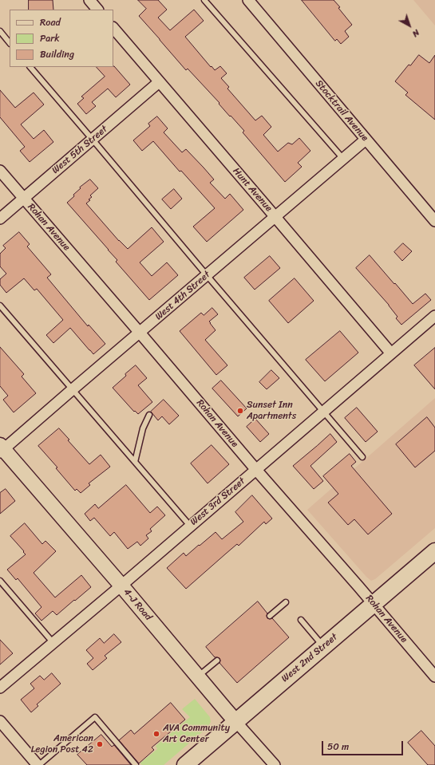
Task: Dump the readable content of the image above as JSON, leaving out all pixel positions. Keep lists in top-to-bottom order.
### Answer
{
  "streets": {
    "main road": ["4-J Road", "West 2nd Street"],
    "street": [
      "Stocktrail Avenue",
      "West 5th Street",
      "Hunt Avenue",
      "Rohan Avenue",
      "West 4th Street",
      "West 3rd Street"
    ]
  },
  "crossings": [
    ["Stocktrail Avenue", "West 4th Street"],
    ["West 5th Street", "Hunt Avenue"],
    ["West 5th Street", "Rohan Avenue"],
    ["Hunt Avenue", "West 4th Street"],
    ["Hunt Avenue", "West 3rd Street"],
    ["Rohan Avenue", "West 4th Street"],
    ["Rohan Avenue", "West 3rd Street"],
    ["Rohan Avenue", "West 2nd Street"],
    ["West 4th Street", "4-J Road"],
    ["West 3rd Street", "4-J Road"],
    ["4-J Road", "West 2nd Street"]
  ],
  "places": ["Sunset Inn Apartments", "AVA Community Art Center", "American Legion Post 42"],
  "legend": ["Road", "Park", "Building"],
  "scale_bar": "50 m",
  "north": "bottom right"
}
